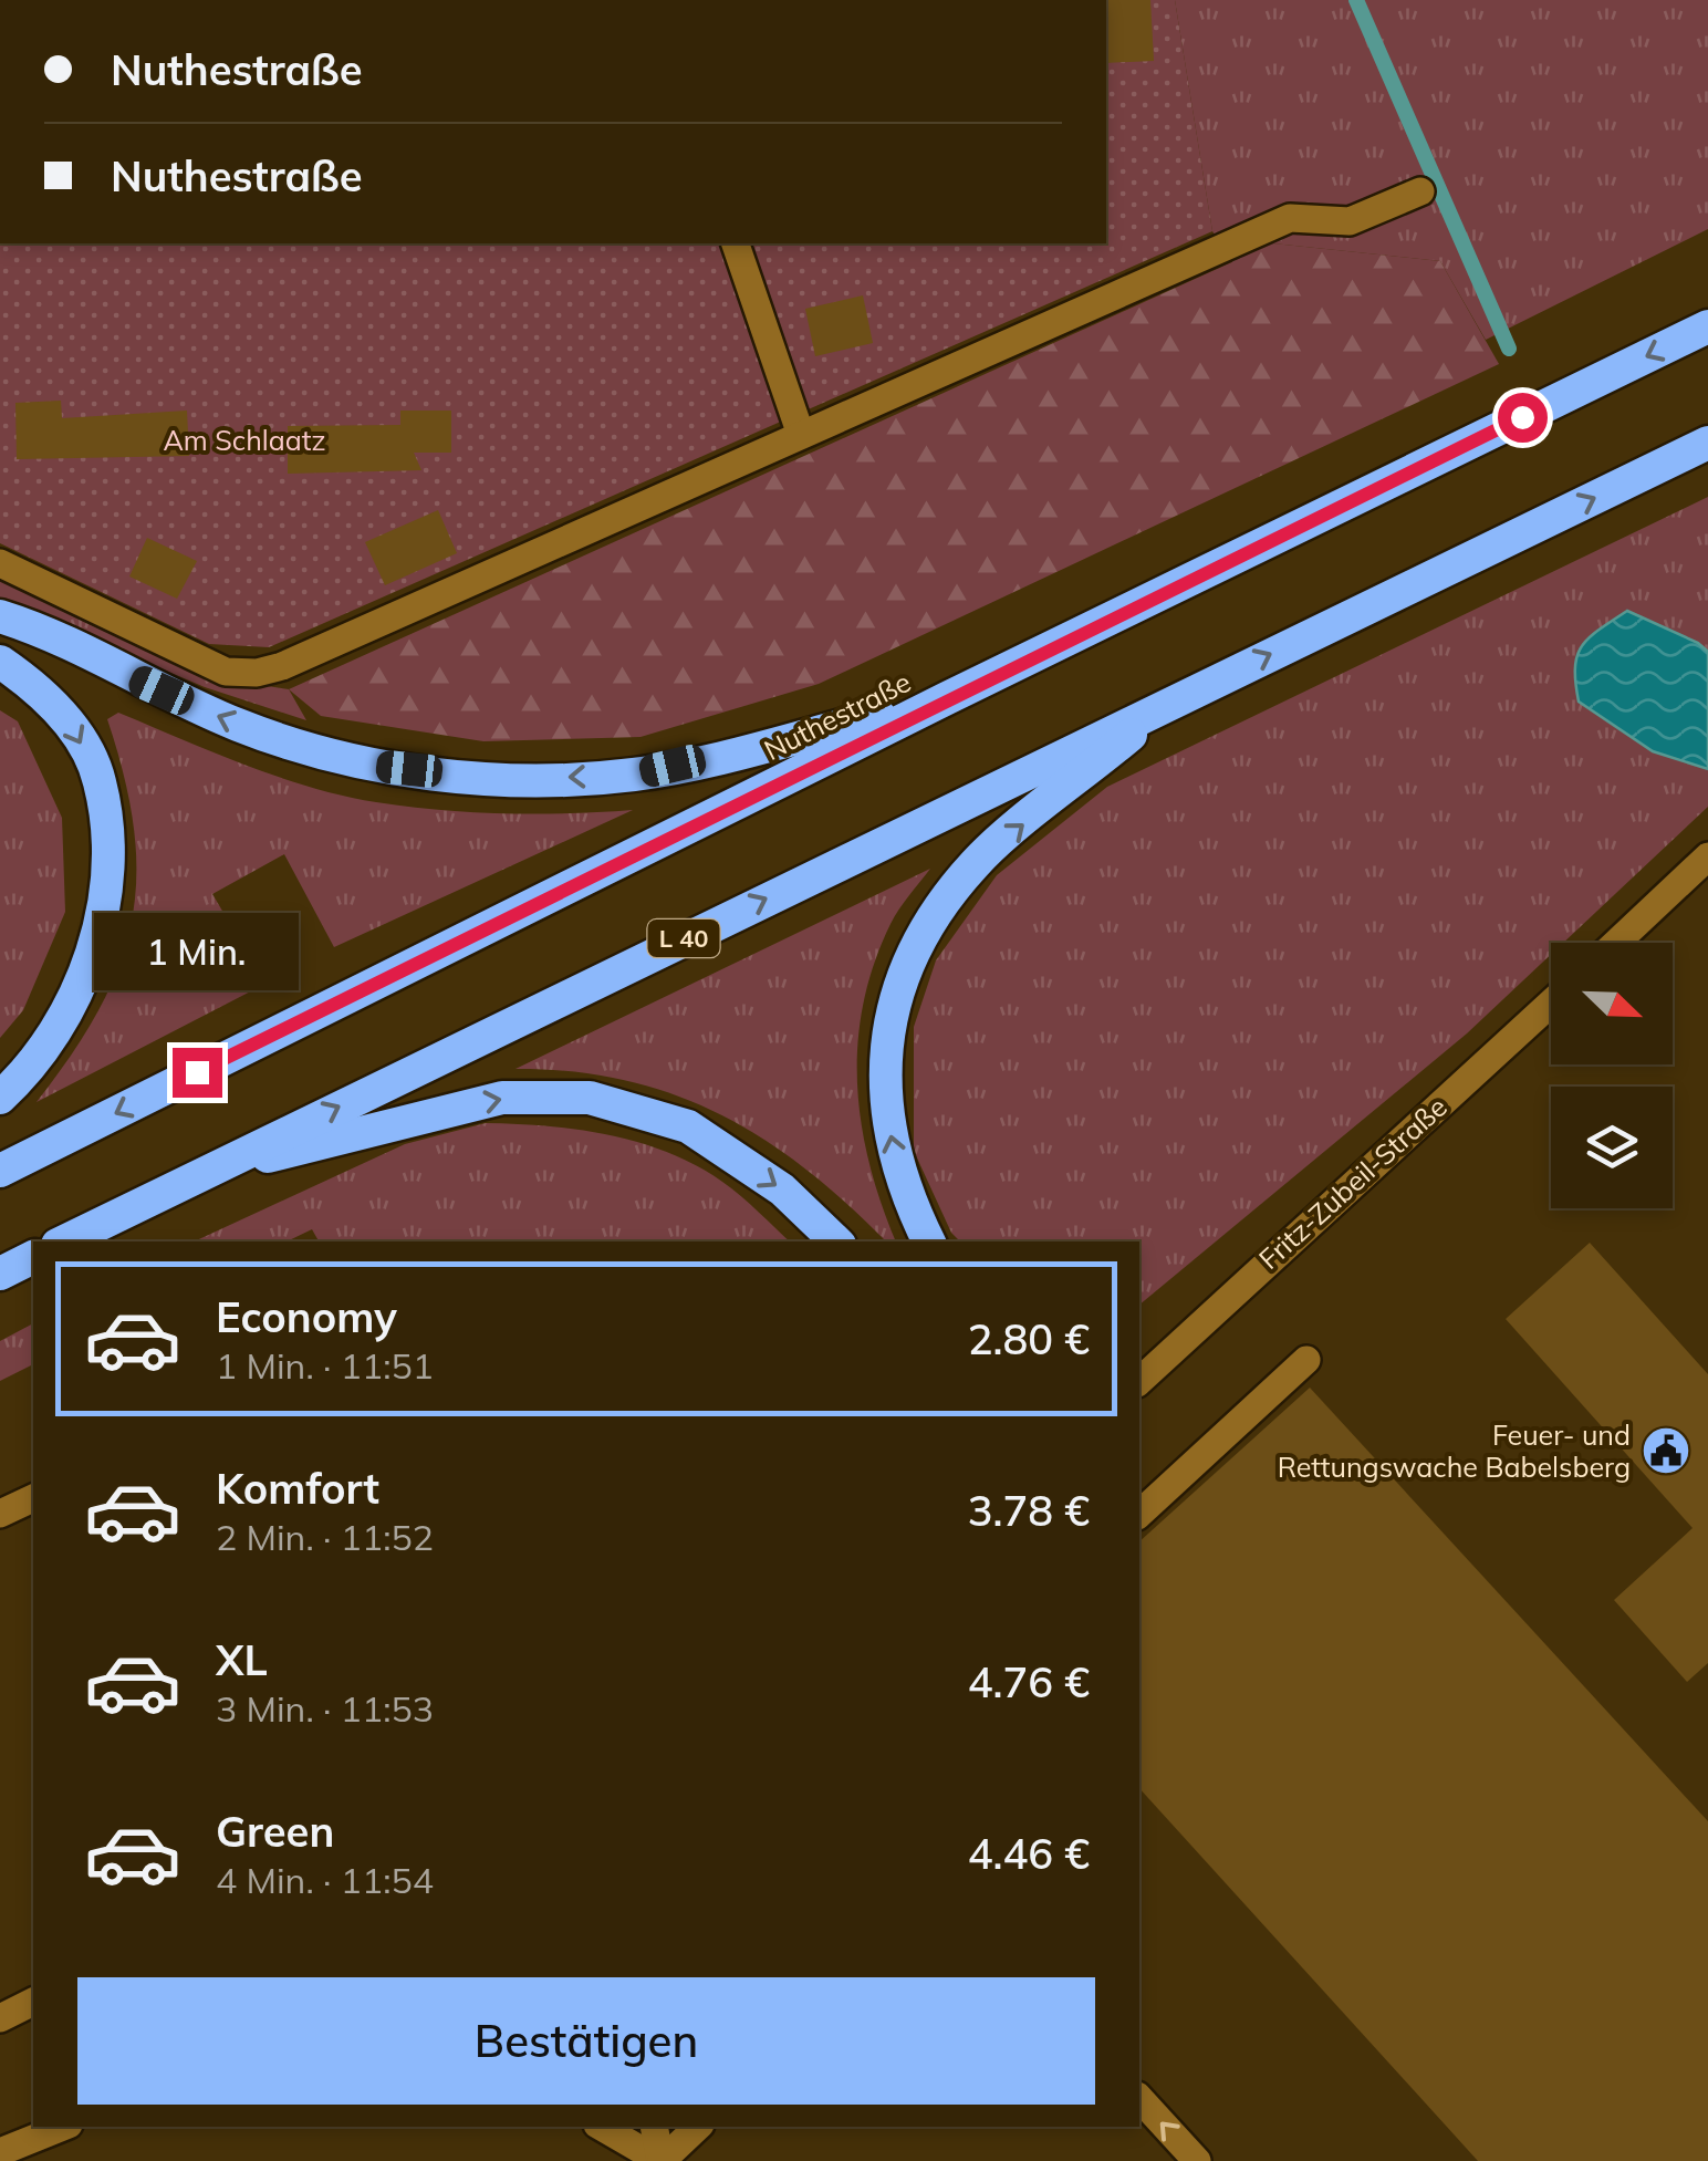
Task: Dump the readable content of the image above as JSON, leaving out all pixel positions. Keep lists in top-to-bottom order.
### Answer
{
  "streets": {
    "highway": ["Nuthestraße", "L 40"],
    "street": ["Fritz-Zubeil-Straße"]
  },
  "parks": ["Am Schlaatz"],
  "places": {
    "public building": ["Feuer- und Rettungswache Babelsberg"]
  },
  "north": "bottom right",
  "page": {
    "banner": ["Nuthestraße", "Nuthestraße"],
    "bubble": "1 Min.",
    "list": [
      {
        "name": "Economy",
        "note": "1 Min. · 11:51",
        "value": "2.80 €"
      },
      {
        "name": "Komfort",
        "note": "2 Min. · 11:52",
        "value": "3.78 €"
      },
      {
        "name": "XL",
        "note": "3 Min. · 11:53",
        "value": "4.76 €"
      },
      {
        "name": "Green",
        "note": "4 Min. · 11:54",
        "value": "4.46 €"
      }
    ],
    "buttons": "Bestätigen"
  }
}
